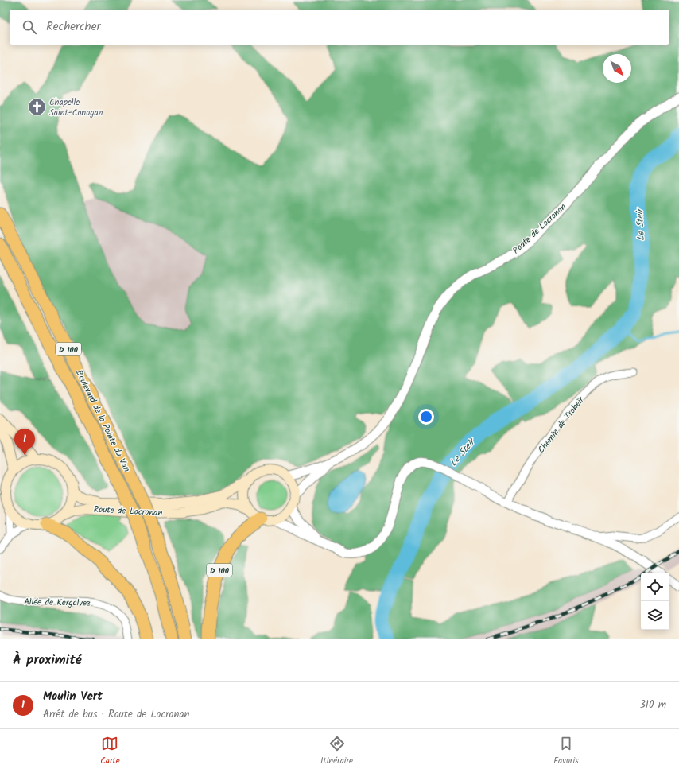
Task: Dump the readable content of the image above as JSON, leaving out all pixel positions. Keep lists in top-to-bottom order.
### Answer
{
  "streets": {
    "highway": ["D 100", "Boulevard de la Pointe du Van"],
    "main road": ["Route de Locronan"],
    "street": ["Chemin de Troheïr", "Allée de Kergolvez"]
  },
  "crossings": [
    ["Route de Locronan", "D 100"]
  ],
  "water": ["Le Steir"],
  "places": {
    "church": ["Chapelle Saint-Conogan"]
  },
  "north": "bottom right",
  "page": {
    "search": "Rechercher",
    "pins": "1",
    "heading": "À proximité",
    "list": [
      {
        "mark": "1",
        "name": "Moulin Vert",
        "note": "Arrêt de bus · Route de Locronan",
        "value": "310 m"
      }
    ],
    "nav": ["Carte", "Itinéraire", "Favoris"]
  }
}
